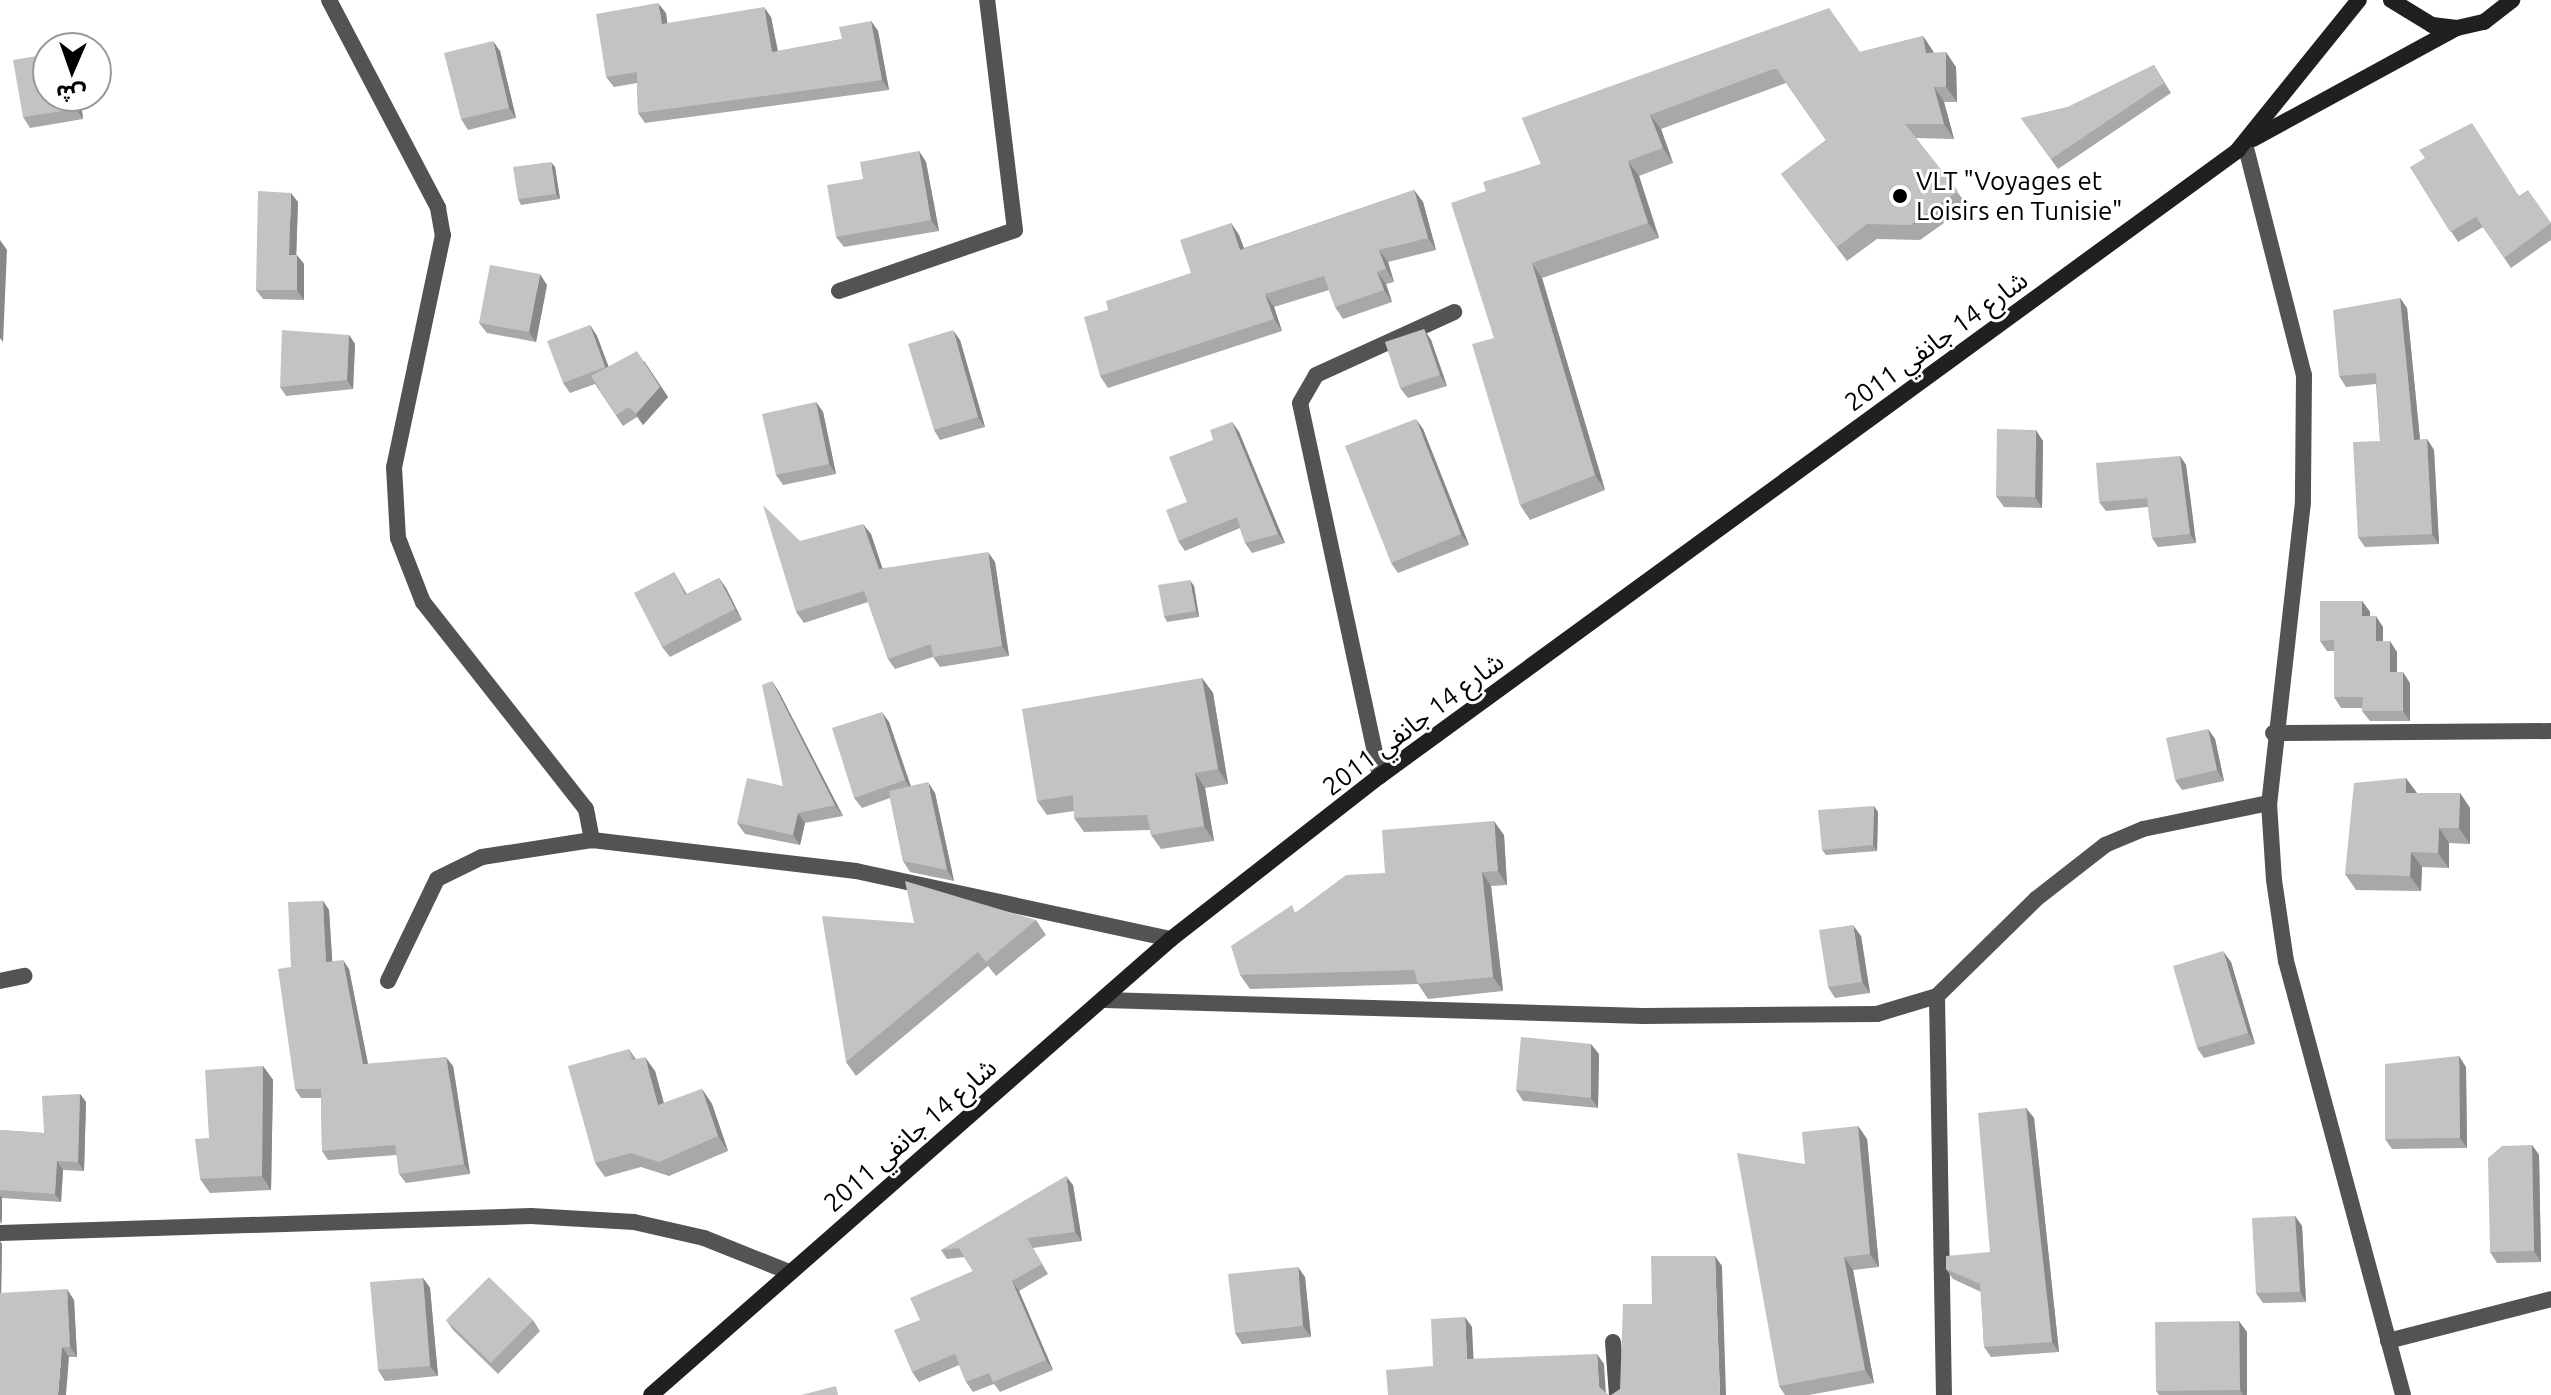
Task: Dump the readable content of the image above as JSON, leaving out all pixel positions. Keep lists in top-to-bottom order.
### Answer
{
  "streets": {
    "main road": ["شارع 14 جانفي 2011"]
  },
  "places": ["VLT \"Voyages et Loisirs en Tunisie\""],
  "north": "bottom"
}
